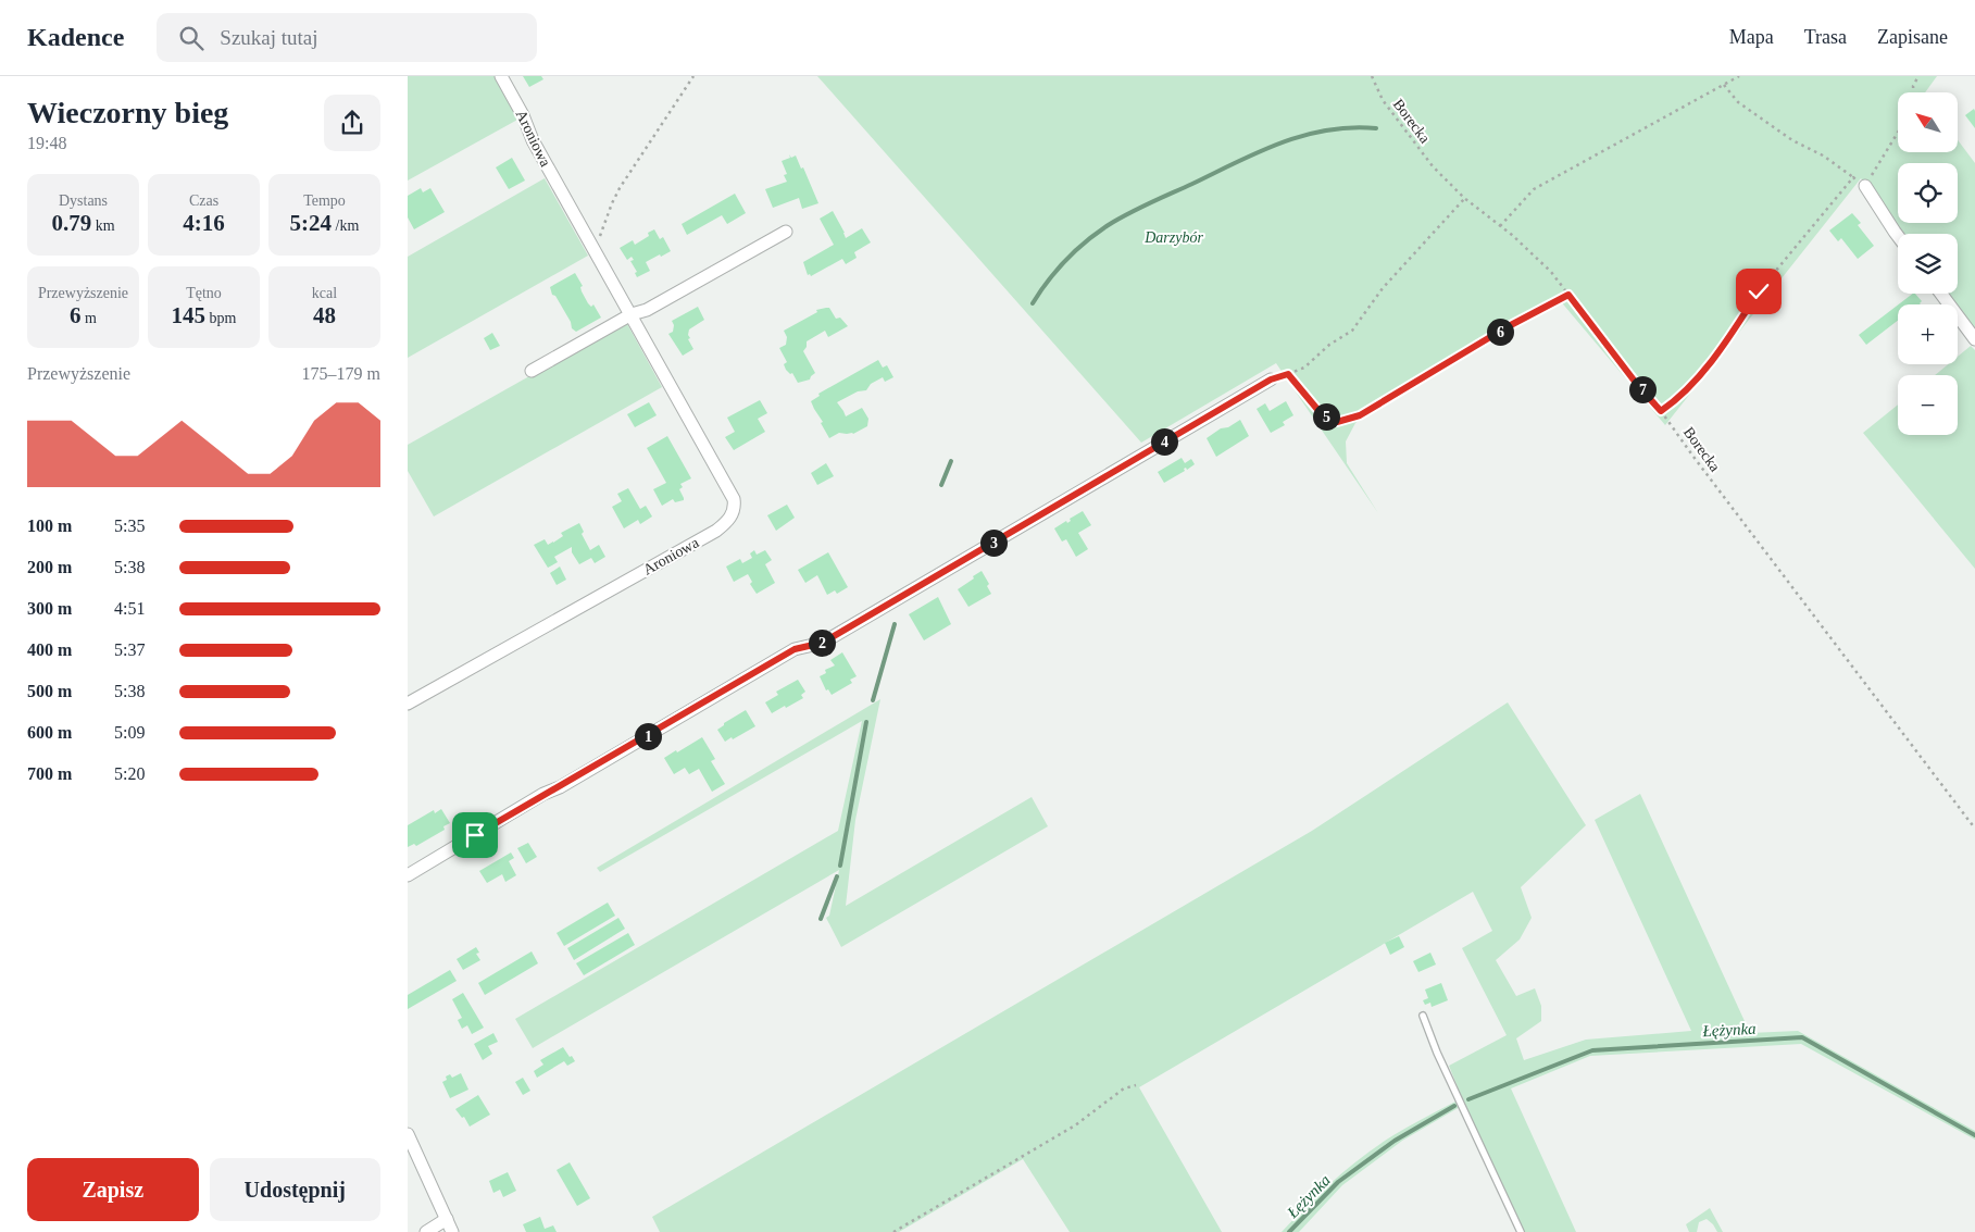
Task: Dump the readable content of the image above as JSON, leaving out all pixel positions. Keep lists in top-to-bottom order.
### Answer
{
  "streets": {
    "street": ["Aroniowa"],
    "path": ["Borecka"]
  },
  "water": ["Łężynka"],
  "parks": ["Darzybór"],
  "north": "top left",
  "page": {
    "header": "Kadence",
    "search": "Szukaj tutaj",
    "nav": ["Mapa", "Trasa", "Zapisane"],
    "heading": ["Wieczorny bieg", "19:48"],
    "map_buttons": ["+", "−"],
    "stats": [
      ["Dystans", "0.79 km"],
      ["Czas", "4:16"],
      ["Tempo", "5:24 /km"],
      ["Przewyższenie", "6 m"],
      ["Tętno", "145 bpm"],
      ["kcal", "48"]
    ],
    "pins": [
      "6",
      "7",
      "5",
      "4",
      "3",
      "2",
      "1"
    ],
    "chart": ["Przewyższenie", "175–179 m"],
    "list": [
      {
        "name": "100 m",
        "note": "5:35"
      },
      {
        "name": "200 m",
        "note": "5:38"
      },
      {
        "name": "300 m",
        "note": "4:51"
      },
      {
        "name": "400 m",
        "note": "5:37"
      },
      {
        "name": "500 m",
        "note": "5:38"
      },
      {
        "name": "600 m",
        "note": "5:09"
      },
      {
        "name": "700 m",
        "note": "5:20"
      }
    ],
    "buttons": ["Zapisz", "Udostępnij"]
  }
}
